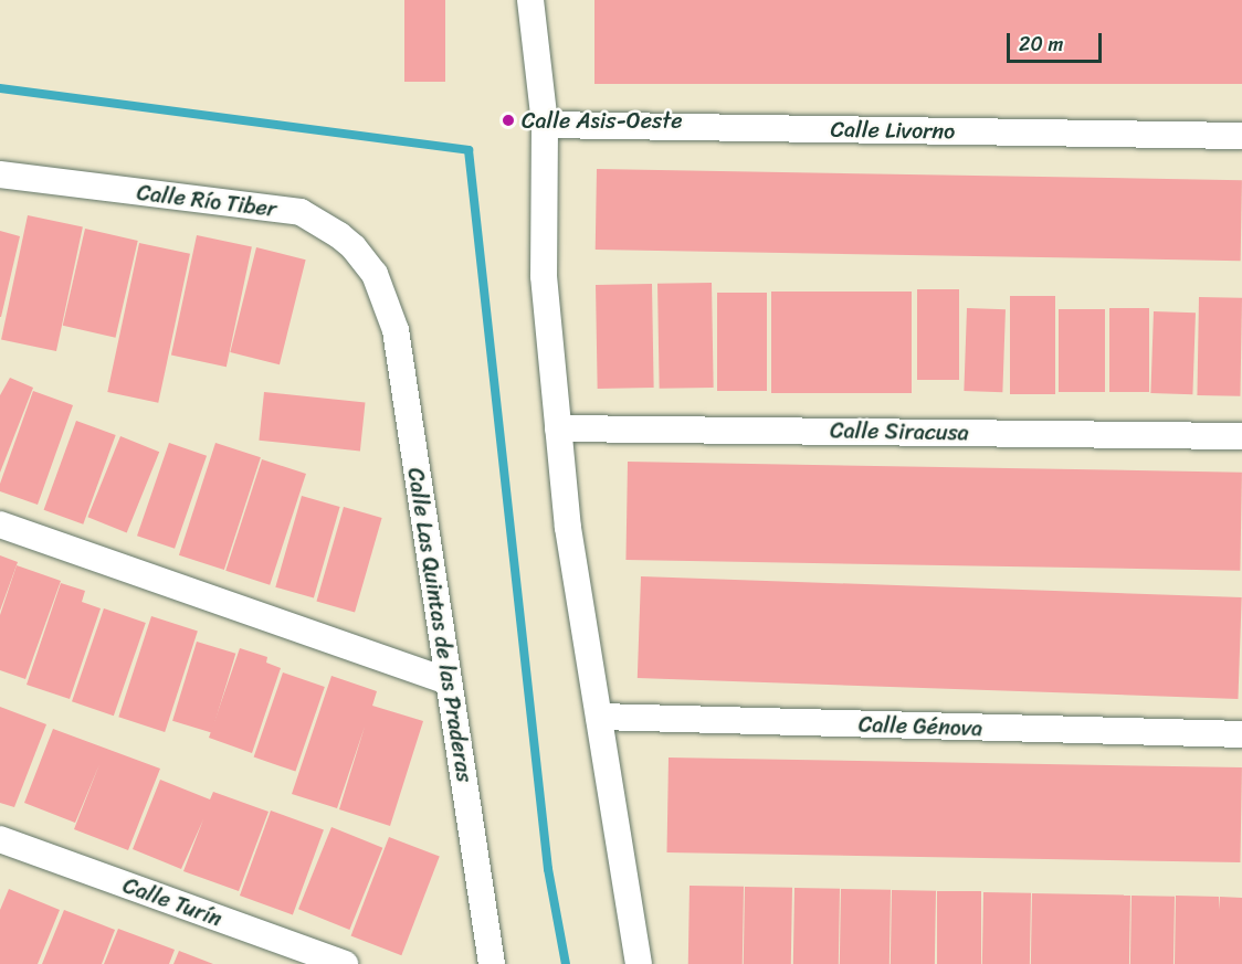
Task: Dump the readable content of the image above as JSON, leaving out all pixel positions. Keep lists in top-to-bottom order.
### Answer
{
  "streets": {
    "street": [
      "Calle Livorno",
      "Calle Río Tiber",
      "Calle Siracusa",
      "Calle Las Quintas de las Praderas",
      "Calle Génova",
      "Calle Turín"
    ]
  },
  "crossings": [
    ["Calle Río Tiber", "Calle Las Quintas de las Praderas"]
  ],
  "places": ["Calle Asis-Oeste"],
  "scale_bar": "20 m"
}
